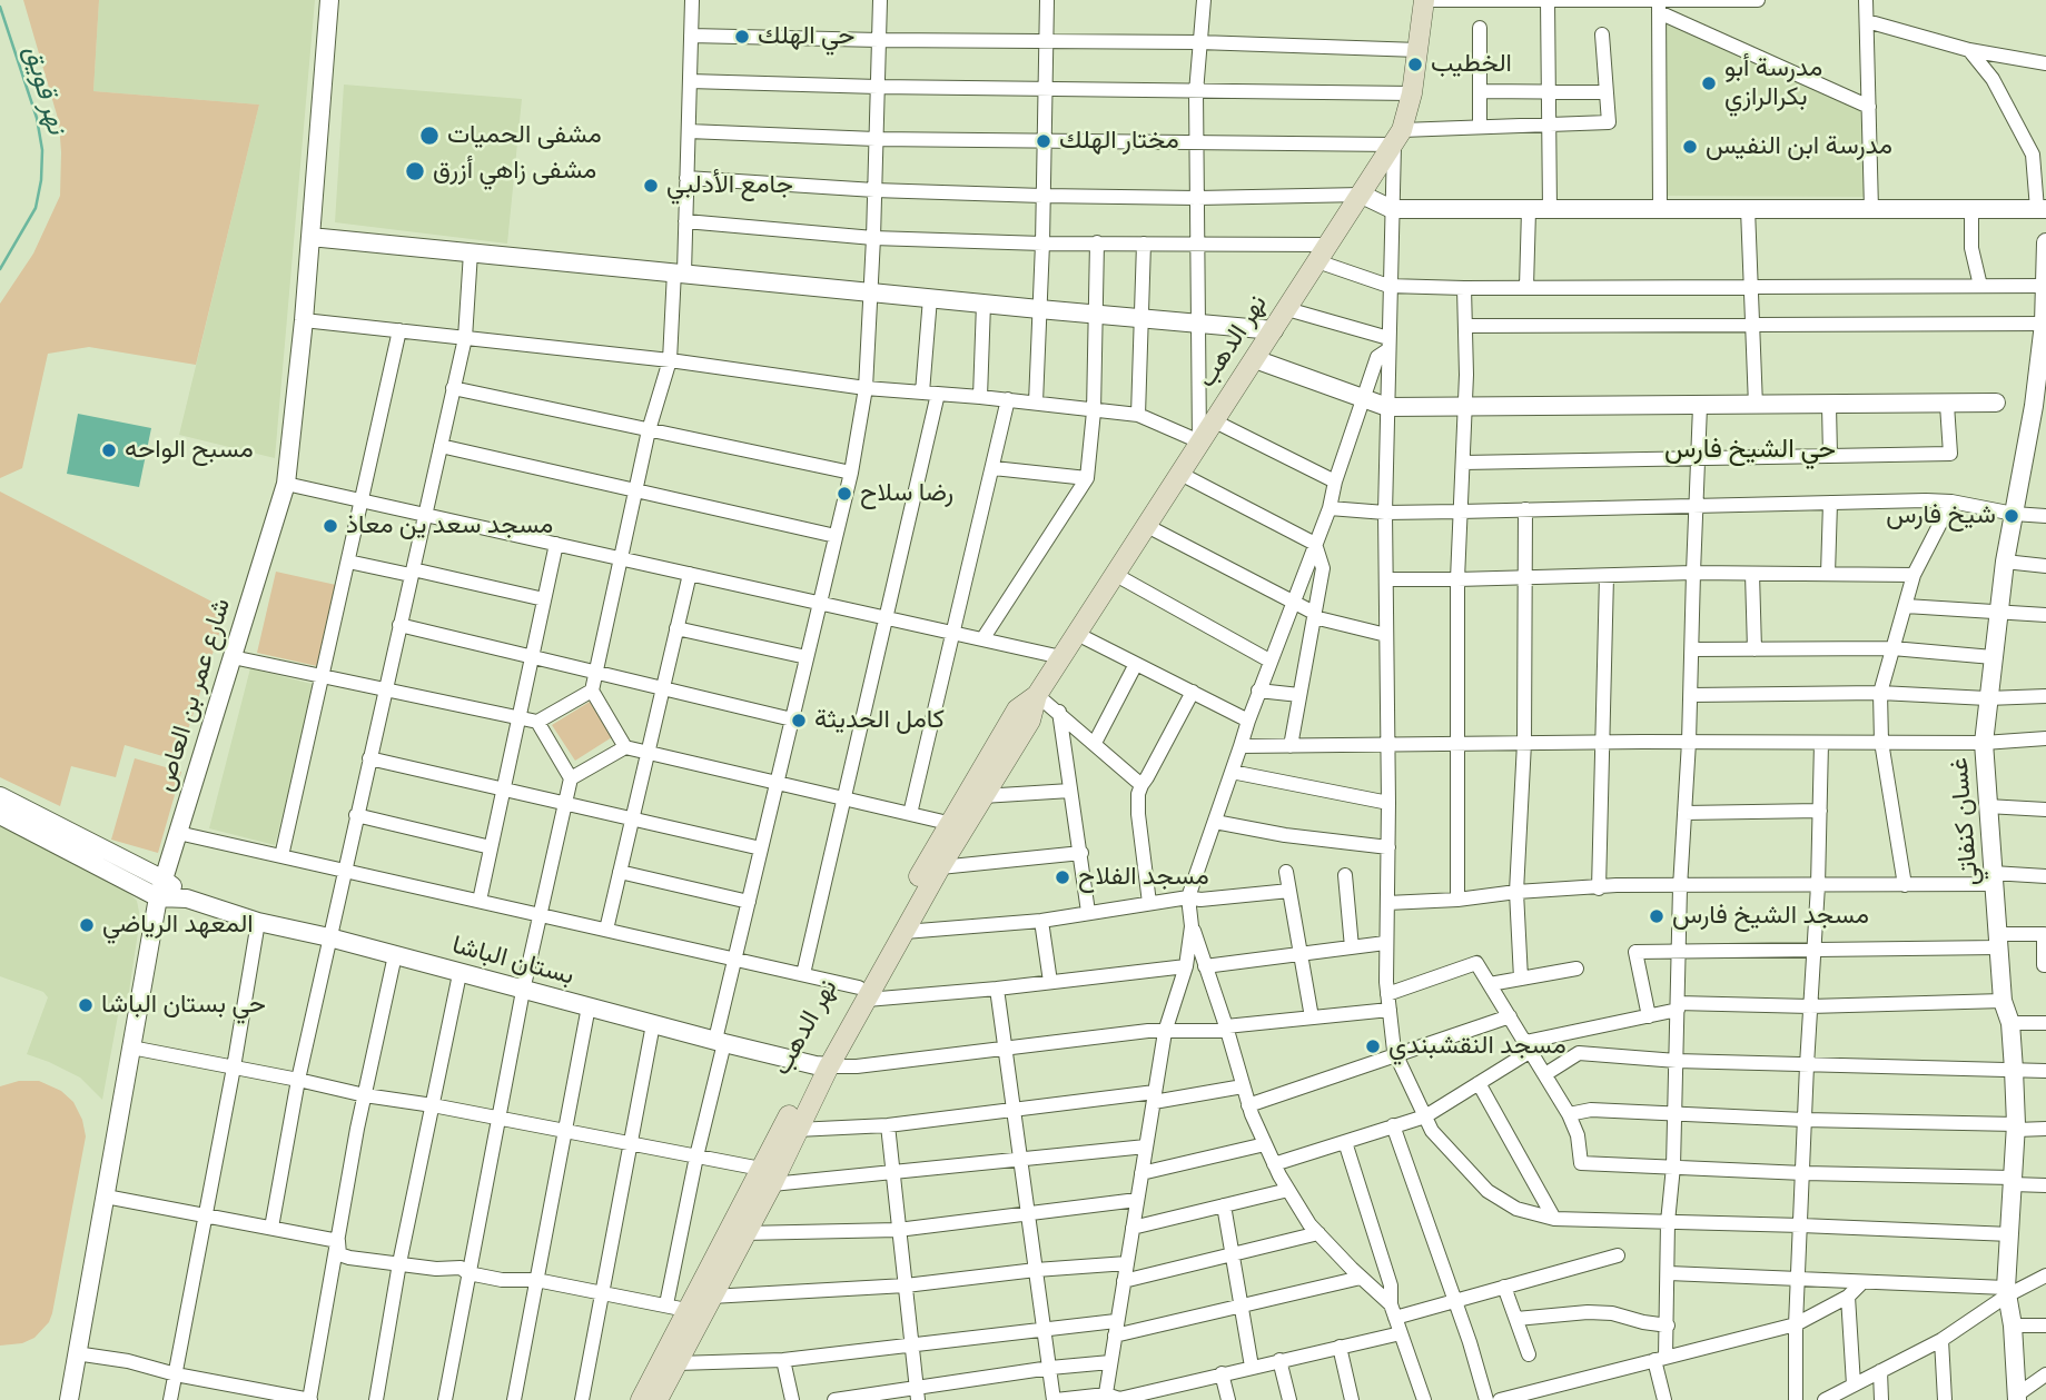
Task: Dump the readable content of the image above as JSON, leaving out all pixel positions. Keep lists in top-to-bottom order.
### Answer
{
  "streets": {
    "main road": ["نهر الدهب"],
    "street": ["شارع عمر بن العاص", "غسان كنفاتي", "بستان الباشا"]
  },
  "crossings": [
    ["نهر الدهب", "بستان الباشا"],
    ["شارع عمر بن العاص", "بستان الباشا"]
  ],
  "districts": ["حي الشيخ فارس"],
  "water": ["نهر قويق"],
  "places": [
    "حي الهلك",
    "الخطيب",
    "مدرسة أبو بكرالرازي",
    "مشفى الحميات",
    "مختار الهلك",
    "مدرسة ابن النفيس",
    "مشفى زاهي أزرق",
    "جامع الأدلبي",
    "مسبح الواحه",
    "رضا سلاح",
    "شيخ فارس",
    "مسجد سعد ين معاذ",
    "كامل الحديثة",
    "مسجد الفلاح",
    "مسجد الشيخ فارس",
    "المعهد الرياضي",
    "حي بستان الباشا",
    "مسجد النقشبندي"
  ]
}
